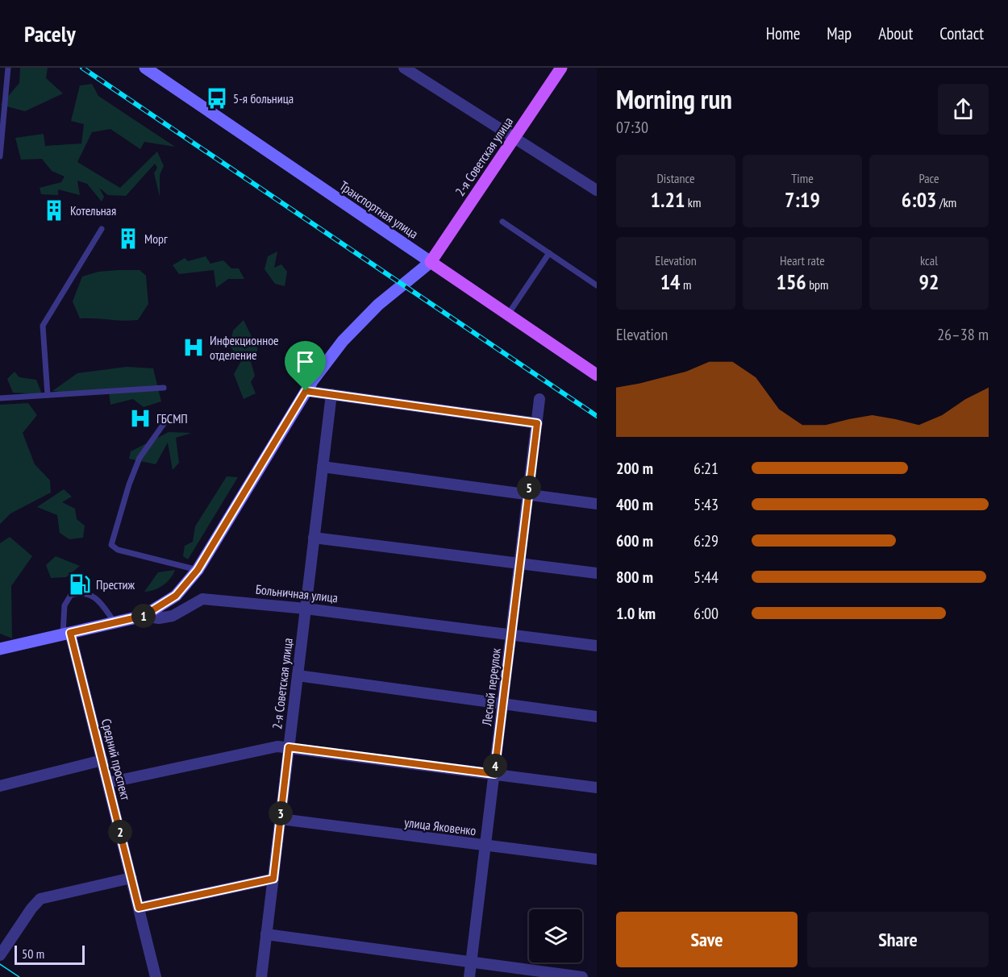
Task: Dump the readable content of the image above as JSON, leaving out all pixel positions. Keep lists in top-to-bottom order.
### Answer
{
  "streets": {
    "main road": ["2-я Советская улица", "Транспортная улица", "Больничная улица"],
    "street": ["Лесной переулок", "Средний проспект", "улица Яковенко"]
  },
  "crossings": [
    ["2-я Советская улица", "Транспортная улица"],
    ["2-я Советская улица", "Больничная улица"],
    ["2-я Советская улица", "улица Яковенко"],
    ["Больничная улица", "Лесной переулок"],
    ["Больничная улица", "Средний проспект"],
    ["Лесной переулок", "улица Яковенко"]
  ],
  "places": {
    "bus stop": ["5-я больница"],
    "building": ["Котельная", "Морг"],
    "hospital": ["Инфекционное отделение", "ГБСМП"],
    "fuel station": ["Престиж"]
  },
  "scale_bar": "50 m",
  "page": {
    "header": "Pacely",
    "nav": [
      "Home",
      "Map",
      "About",
      "Contact"
    ],
    "heading": ["Morning run", "07:30"],
    "stats": [
      ["Distance", "1.21 km"],
      ["Time", "7:19"],
      ["Pace", "6:03 /km"],
      ["Elevation", "14 m"],
      ["Heart rate", "156 bpm"],
      ["kcal", "92"]
    ],
    "chart": ["Elevation", "26–38 m"],
    "list": [
      {
        "name": "200 m",
        "note": "6:21"
      },
      {
        "name": "400 m",
        "note": "5:43"
      },
      {
        "name": "600 m",
        "note": "6:29"
      },
      {
        "name": "800 m",
        "note": "5:44"
      },
      {
        "name": "1.0 km",
        "note": "6:00"
      }
    ],
    "pins": [
      "5",
      "1",
      "4",
      "3",
      "2"
    ],
    "buttons": ["Save", "Share"],
    "scale": "50 m"
  }
}
